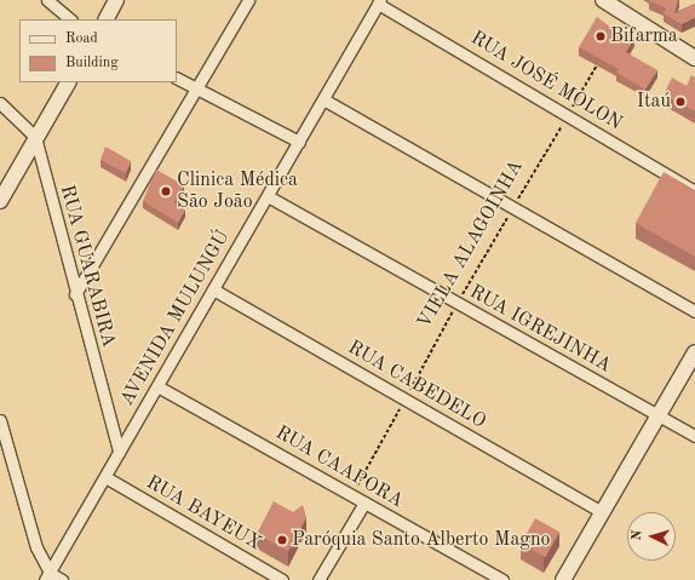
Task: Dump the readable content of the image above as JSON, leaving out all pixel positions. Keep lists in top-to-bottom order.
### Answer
{
  "streets": {
    "street": [
      "RUA JOSÉ MOLON",
      "RUA GUARABIRA",
      "AVENIDA MULUNGÚ",
      "RUA IGREJINHA",
      "RUA CABEDELO",
      "RUA CAAPORA",
      "RUA BAYEUX"
    ],
    "path": ["VIELA ALAGOINHA"]
  },
  "crossings": [
    ["RUA JOSÉ MOLON", "VIELA ALAGOINHA"],
    ["RUA JOSÉ MOLON", "AVENIDA MULUNGÚ"],
    ["VIELA ALAGOINHA", "RUA IGREJINHA"],
    ["VIELA ALAGOINHA", "RUA CABEDELO"],
    ["VIELA ALAGOINHA", "RUA CAAPORA"],
    ["RUA GUARABIRA", "AVENIDA MULUNGÚ"],
    ["AVENIDA MULUNGÚ", "RUA IGREJINHA"],
    ["AVENIDA MULUNGÚ", "RUA CABEDELO"],
    ["AVENIDA MULUNGÚ", "RUA CAAPORA"],
    ["AVENIDA MULUNGÚ", "RUA BAYEUX"]
  ],
  "places": [
    "Bifarma",
    "Itaú",
    "Clinica Médica São João",
    "Paróquia Santo Alberto Magno"
  ],
  "legend": ["Road", "Building"],
  "north": "left"
}
